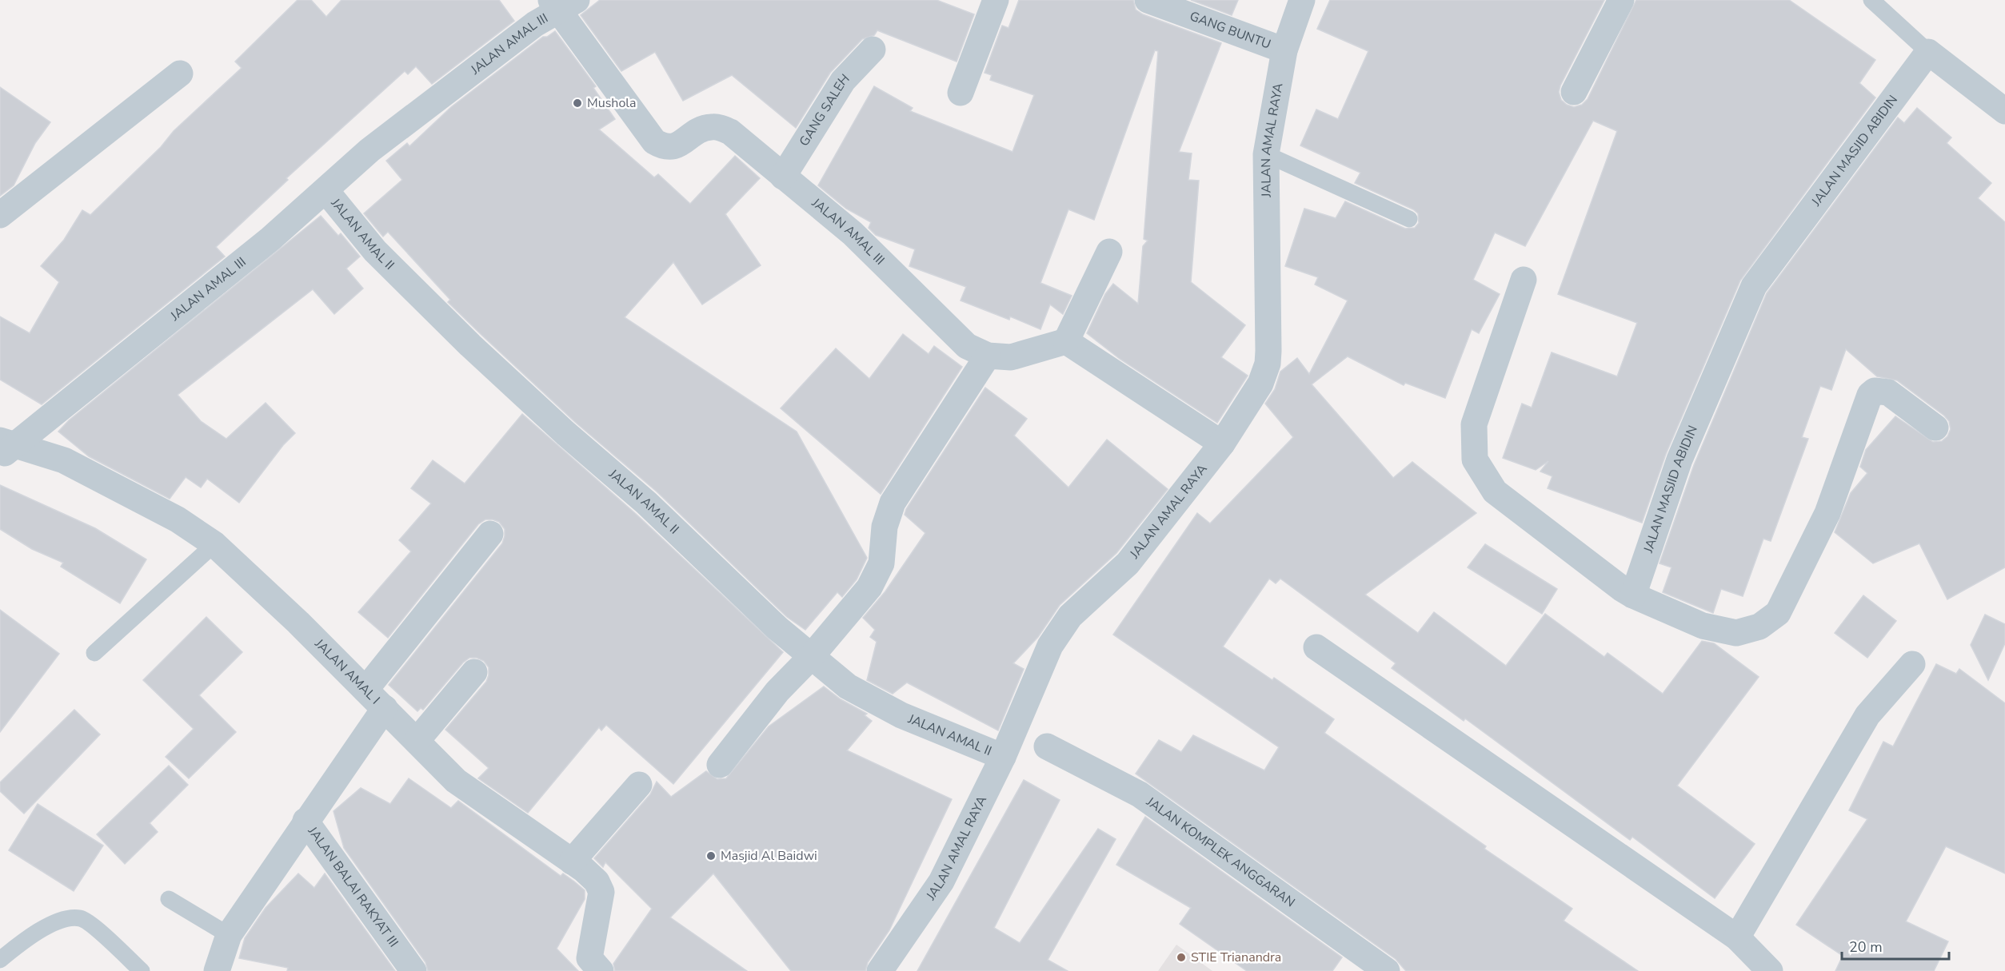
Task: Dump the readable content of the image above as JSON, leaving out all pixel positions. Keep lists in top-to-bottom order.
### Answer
{
  "streets": {
    "street": [
      "GANG BUNTU",
      "JALAN AMAL III",
      "GANG SALEH",
      "JALAN AMAL RAYA",
      "JALAN MASJID ABIDIN",
      "JALAN AMAL II",
      "JALAN AMAL I",
      "JALAN KOMPLEK ANGGARAN",
      "JALAN BALAI RAKYAT III"
    ]
  },
  "crossings": [
    ["GANG BUNTU", "JALAN AMAL RAYA"],
    ["JALAN AMAL III", "GANG SALEH"],
    ["JALAN AMAL III", "JALAN AMAL II"],
    ["JALAN AMAL III", "JALAN AMAL I"],
    ["JALAN AMAL RAYA", "JALAN AMAL II"],
    ["JALAN AMAL I", "JALAN BALAI RAKYAT III"]
  ],
  "places": ["Mushola", "Masjid Al Baidwi", "STIE Trianandra"],
  "scale_bar": "20 m"
}
